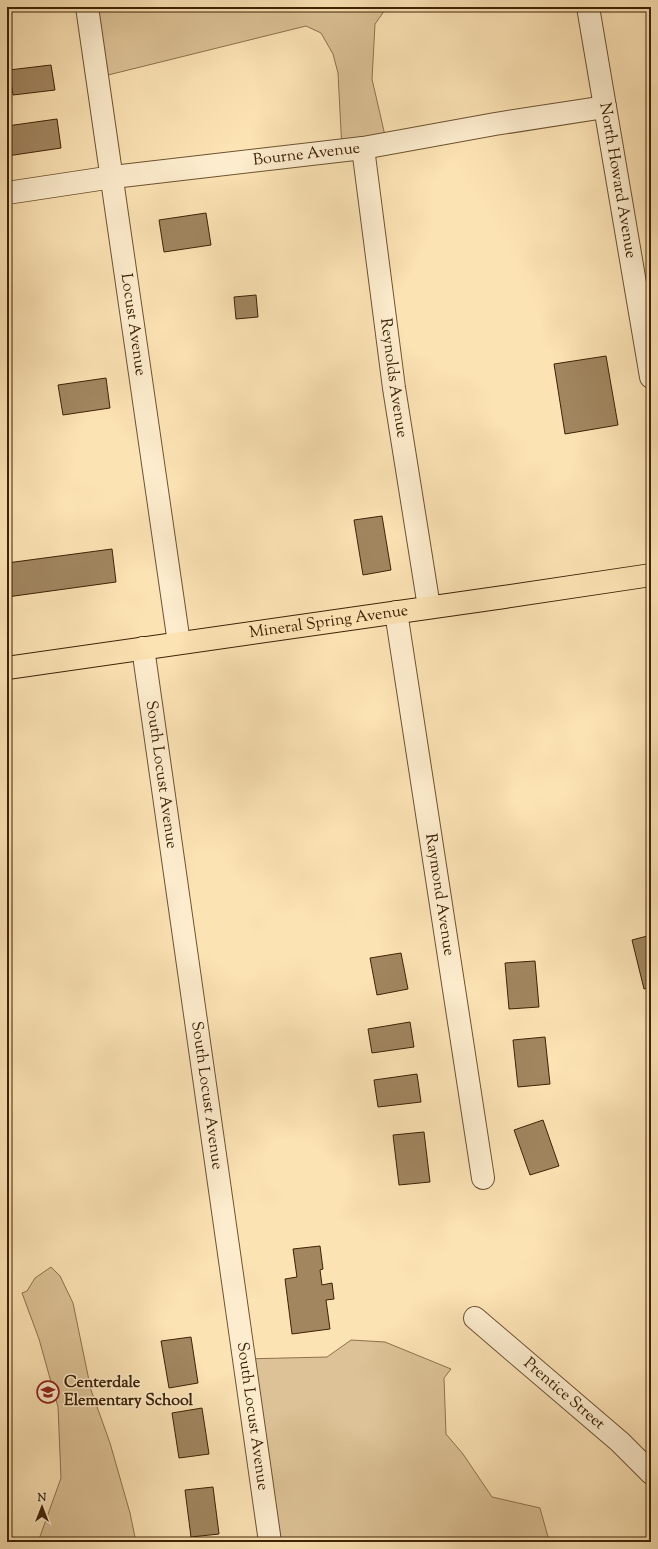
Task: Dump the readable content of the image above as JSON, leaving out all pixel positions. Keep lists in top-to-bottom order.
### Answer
{
  "streets": {
    "main road": ["Mineral Spring Avenue"],
    "street": [
      "Bourne Avenue",
      "North Howard Avenue",
      "Locust Avenue",
      "Reynolds Avenue",
      "South Locust Avenue",
      "Raymond Avenue",
      "Prentice Street"
    ]
  },
  "crossings": [
    ["Bourne Avenue", "North Howard Avenue"],
    ["Bourne Avenue", "Locust Avenue"],
    ["Bourne Avenue", "Reynolds Avenue"],
    ["Locust Avenue", "Mineral Spring Avenue"],
    ["Reynolds Avenue", "Mineral Spring Avenue"],
    ["Mineral Spring Avenue", "South Locust Avenue"],
    ["Mineral Spring Avenue", "Raymond Avenue"]
  ],
  "places": {
    "school or university": ["Centerdale Elementary School"]
  },
  "north": "top"
}
